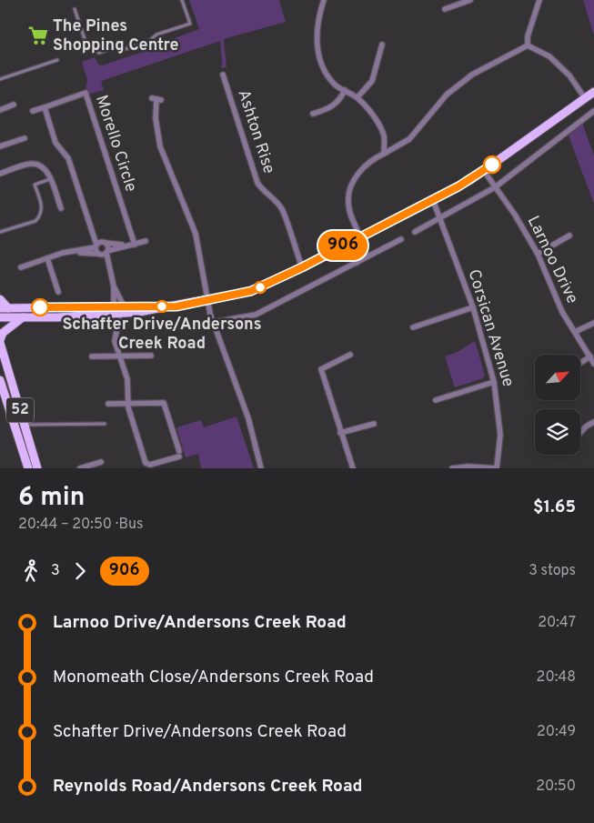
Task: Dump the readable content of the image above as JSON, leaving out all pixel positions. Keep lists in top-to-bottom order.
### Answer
{
  "streets": {
    "main road": ["52"],
    "street": [
      "Ashton Rise",
      "Morello Circle",
      "Larnoo Drive",
      "Corsican Avenue"
    ]
  },
  "places": {
    "supermarket": ["The Pines Shopping Centre"],
    "other": ["Schafter Drive/Andersons Creek Road"]
  },
  "lines": ["bus line 906"],
  "north": "top right",
  "page": {
    "on_map": "906",
    "heading": ["6 min", "20:44 – 20:50 · Bus", "$1.65"],
    "legs": ["3", "906", "3 stops"],
    "list": [
      {
        "name": "Larnoo Drive/Andersons Creek Road",
        "value": "20:47"
      },
      {
        "name": "Monomeath Close/Andersons Creek Road",
        "value": "20:48"
      },
      {
        "name": "Schafter Drive/Andersons Creek Road",
        "value": "20:49"
      },
      {
        "name": "Reynolds Road/Andersons Creek Road",
        "value": "20:50"
      }
    ]
  }
}
